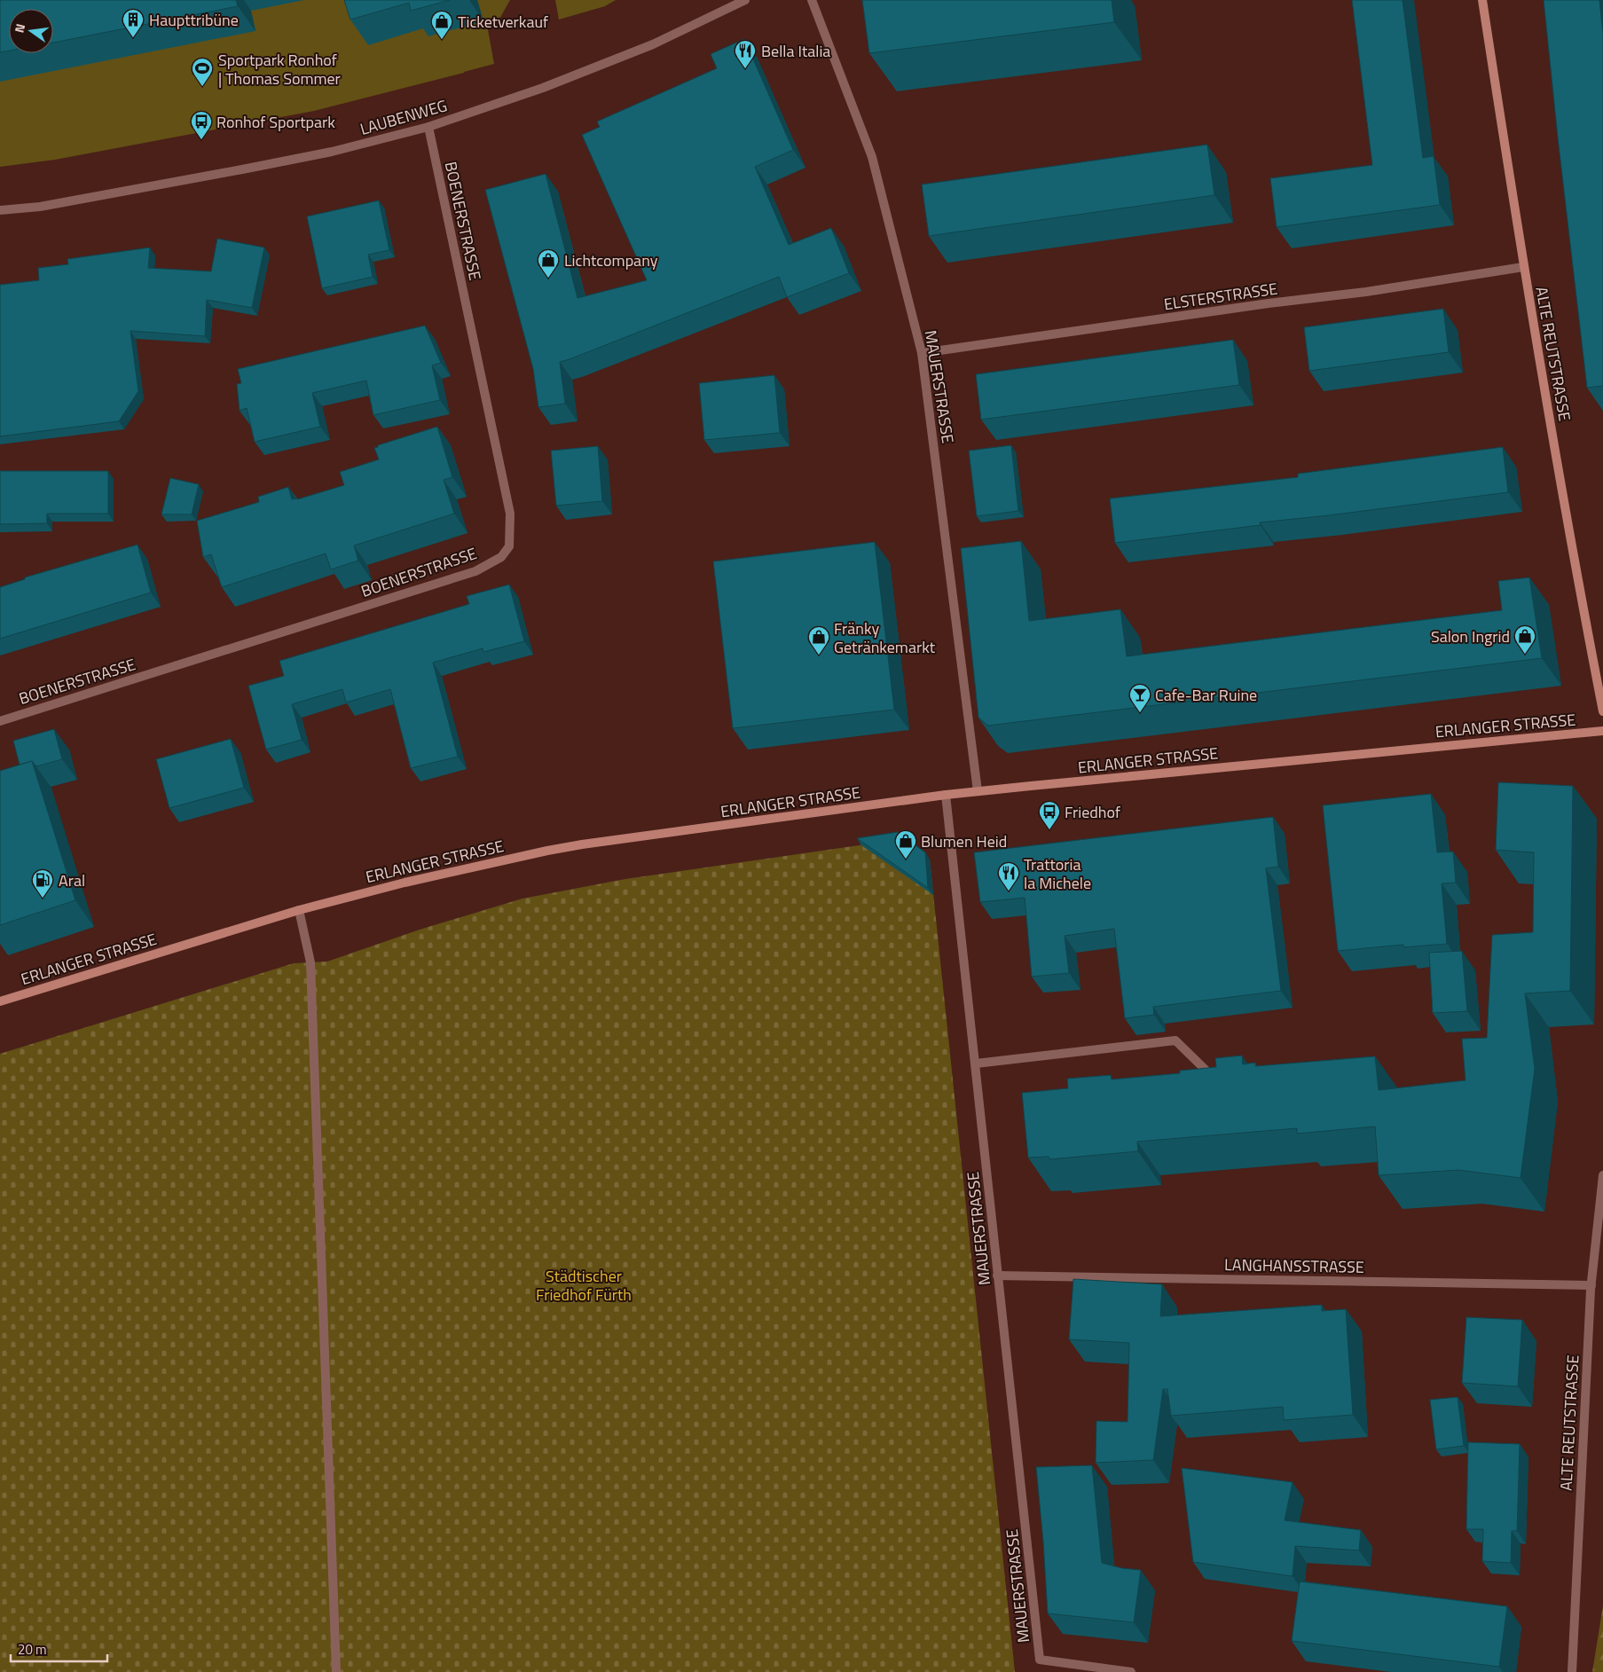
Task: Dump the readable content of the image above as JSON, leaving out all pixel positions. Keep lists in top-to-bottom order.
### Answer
{
  "streets": {
    "main road": ["ALTE REUTSTRASSE", "ERLANGER STRASSE"],
    "street": [
      "LAUBENWEG",
      "BOENERSTRASSE",
      "ELSTERSTRASSE",
      "MAUERSTRASSE",
      "LANGHANSSTRASSE"
    ]
  },
  "crossings": [
    ["LAUBENWEG", "BOENERSTRASSE"],
    ["ELSTERSTRASSE", "ALTE REUTSTRASSE"],
    ["ELSTERSTRASSE", "MAUERSTRASSE"],
    ["ALTE REUTSTRASSE", "LANGHANSSTRASSE"],
    ["MAUERSTRASSE", "ERLANGER STRASSE"],
    ["MAUERSTRASSE", "LANGHANSSTRASSE"]
  ],
  "parks": ["Städtischer Friedhof Fürth"],
  "places": {
    "building": ["Haupttribüne"],
    "shop": [
      "Ticketverkauf",
      "Lichtcompany",
      "Salon Ingrid",
      "Fränky Getränkemarkt",
      "Blumen Heid"
    ],
    "restaurant": ["Bella Italia", "Trattoria la Michele"],
    "sports": ["Sportpark Ronhof | Thomas Sommer"],
    "bus stop": ["Ronhof Sportpark", "Friedhof"],
    "bar": ["Cafe-Bar Ruine"],
    "fuel station": ["Aral"]
  },
  "scale_bar": "20 m",
  "north": "left"
}
